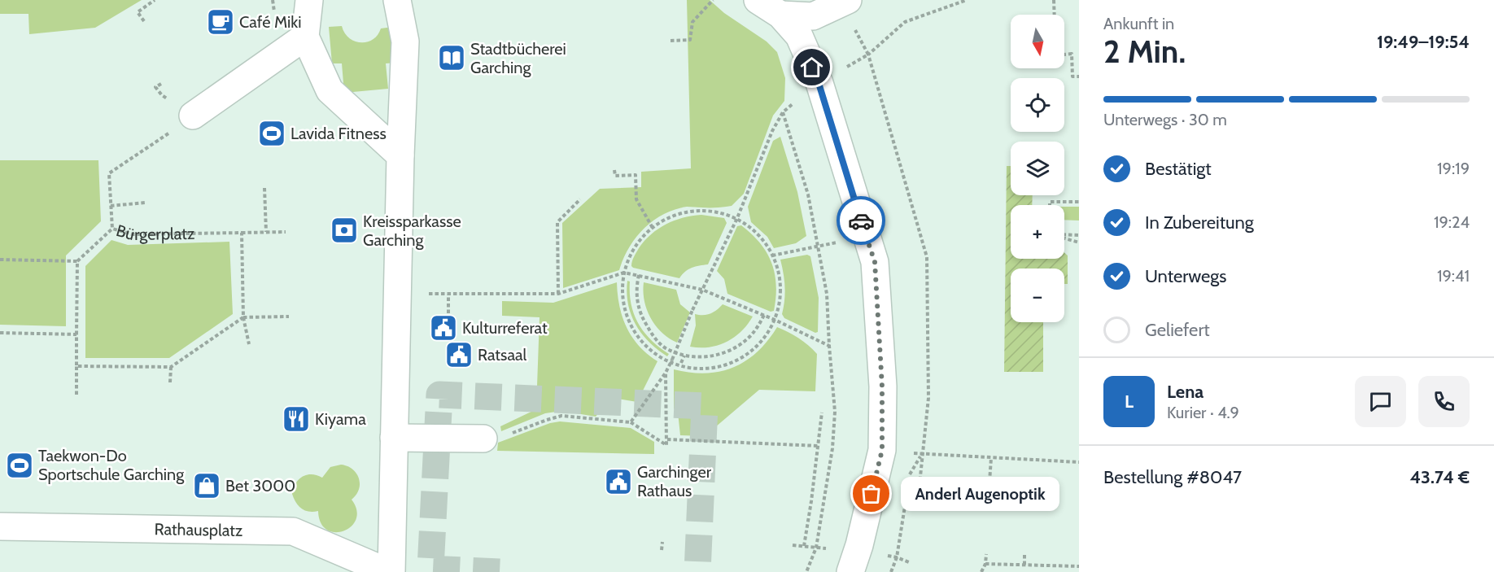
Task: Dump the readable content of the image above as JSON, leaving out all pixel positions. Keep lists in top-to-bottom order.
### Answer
{
  "streets": {
    "street": ["Rathausplatz"],
    "path": ["Bürgerplatz"]
  },
  "places": {
    "cafe": ["Café Miki"],
    "library": ["Stadtbücherei Garching"],
    "sports": ["Lavida Fitness", "Taekwon-Do Sportschule Garching"],
    "bank": ["Kreissparkasse Garching"],
    "public building": ["Kulturreferat", "Ratsaal", "Garchinger Rathaus"],
    "restaurant": ["Kiyama"],
    "shop": ["Bet 3000"],
    "other": ["Anderl Augenoptik"]
  },
  "north": "bottom",
  "page": {
    "heading": ["2 Min.", "Ankunft in", "19:49–19:54"],
    "panel": [
      "Lena",
      "Kurier · 4.9",
      "Bestellung #8047",
      "43.74 €"
    ],
    "map_buttons": ["+", "−"],
    "bar": "Unterwegs · 30 m",
    "list": [
      ["Bestätigt", "19:19"],
      ["In Zubereitung", "19:24"],
      ["Unterwegs", "19:41"],
      "Geliefert"
    ],
    "round": "L",
    "bubble": "Anderl Augenoptik"
  }
}
